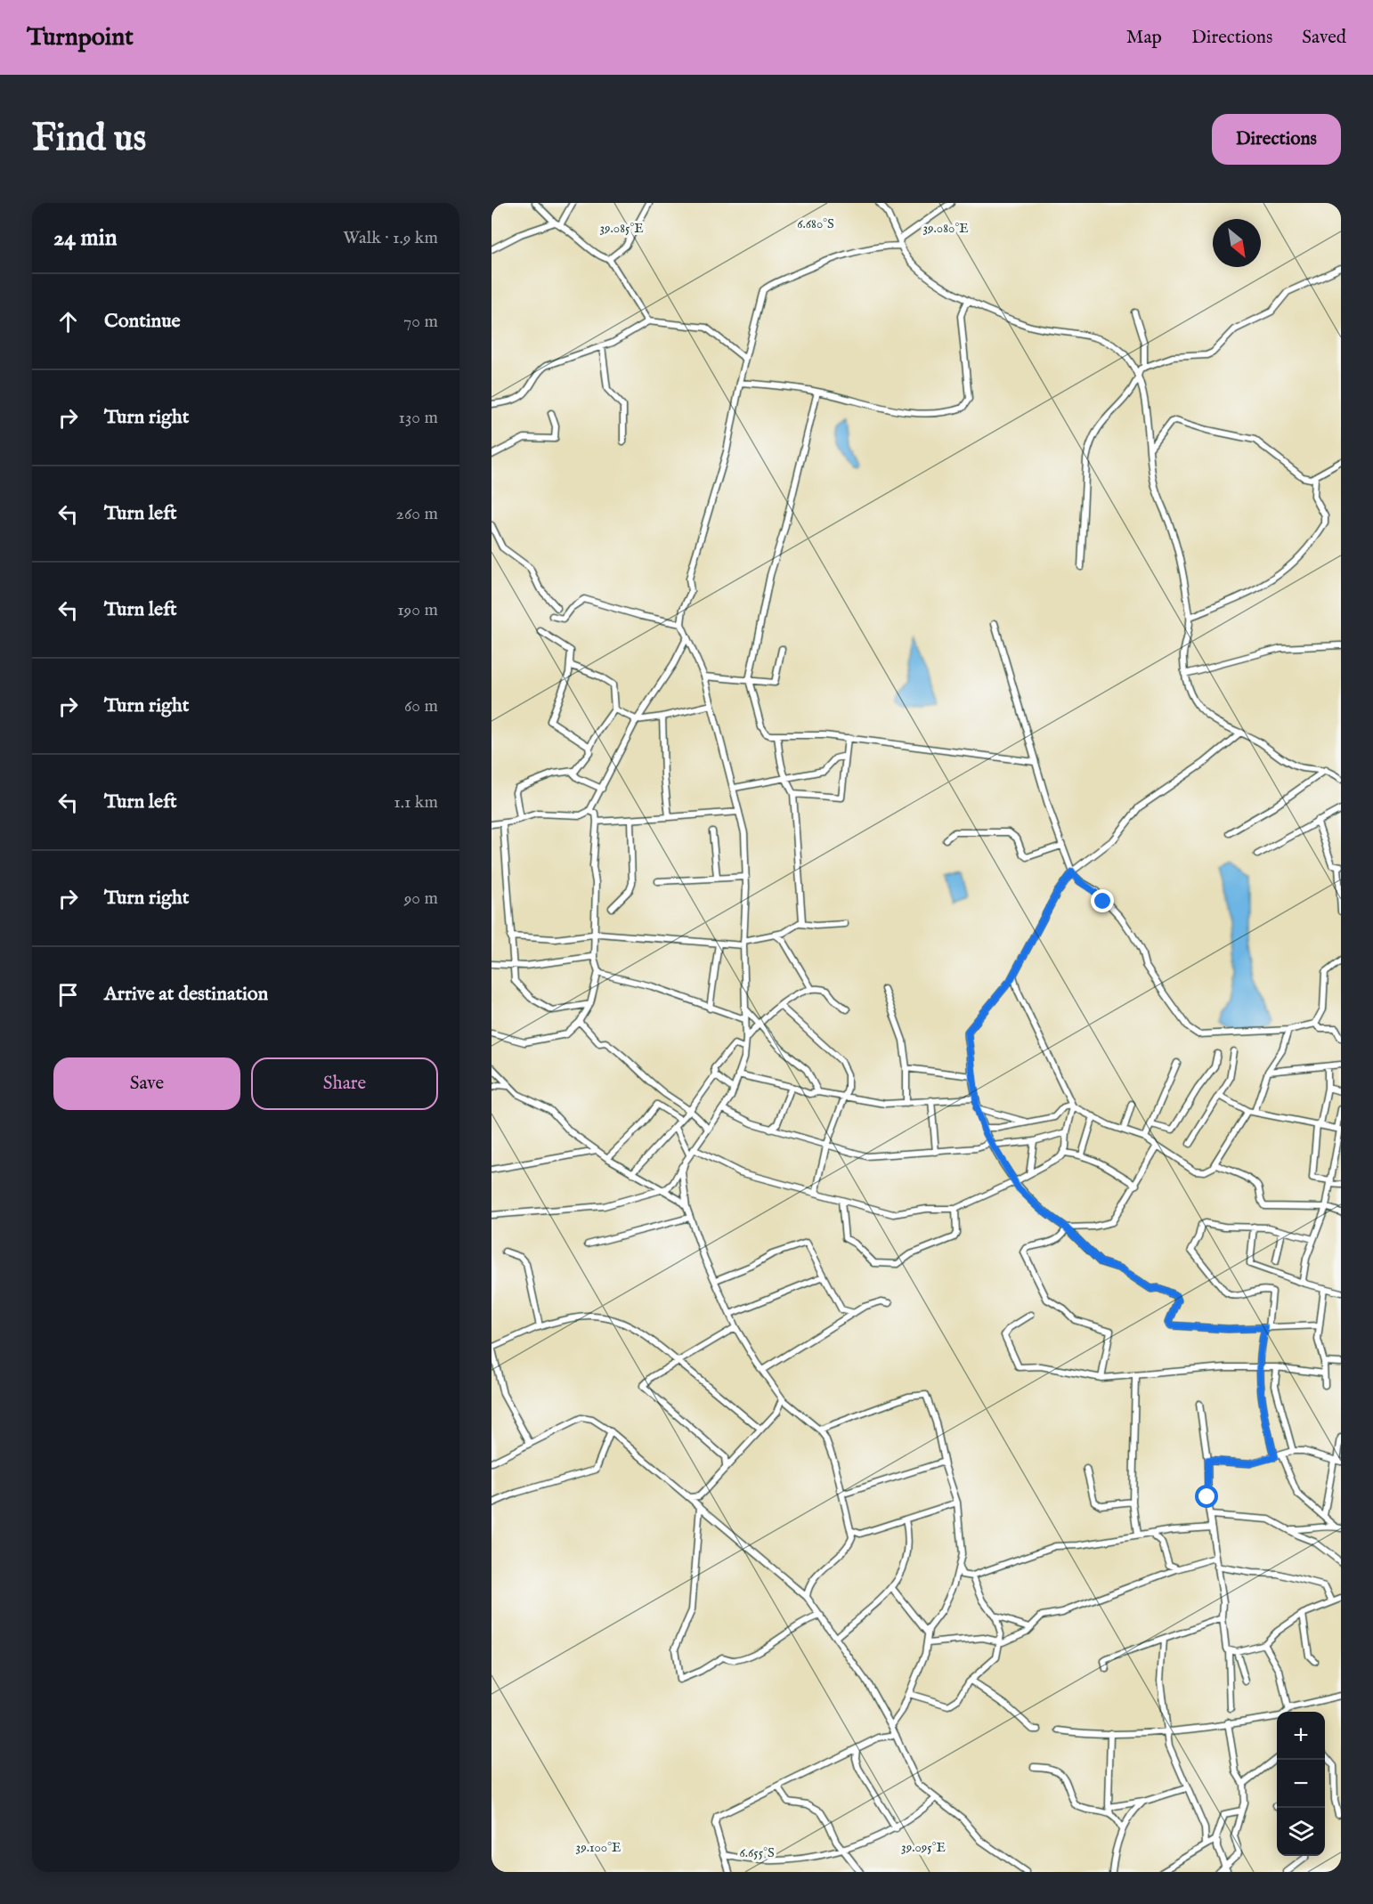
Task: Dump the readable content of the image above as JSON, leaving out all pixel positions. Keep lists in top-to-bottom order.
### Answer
{
  "north": "bottom right",
  "page": {
    "header": "Turnpoint",
    "nav": ["Map", "Directions", "Saved"],
    "buttons": [
      "Directions",
      ["Save", "Share"]
    ],
    "title": "Find us",
    "heading": ["24 min", "Walk · 1.9 km"],
    "list": [
      ["Continue", "70 m"],
      ["Turn right", "130 m"],
      ["Turn left", "260 m"],
      ["Turn left", "190 m"],
      ["Turn right", "60 m"],
      ["Turn left", "1.1 km"],
      ["Turn right", "90 m"],
      "Arrive at destination"
    ],
    "map_buttons": ["+", "−"]
  },
  "coordinates": [
    "6.680°S",
    "39.085°E",
    "39.080°E",
    "39.100°E",
    "39.095°E",
    "6.655°S"
  ]
}
